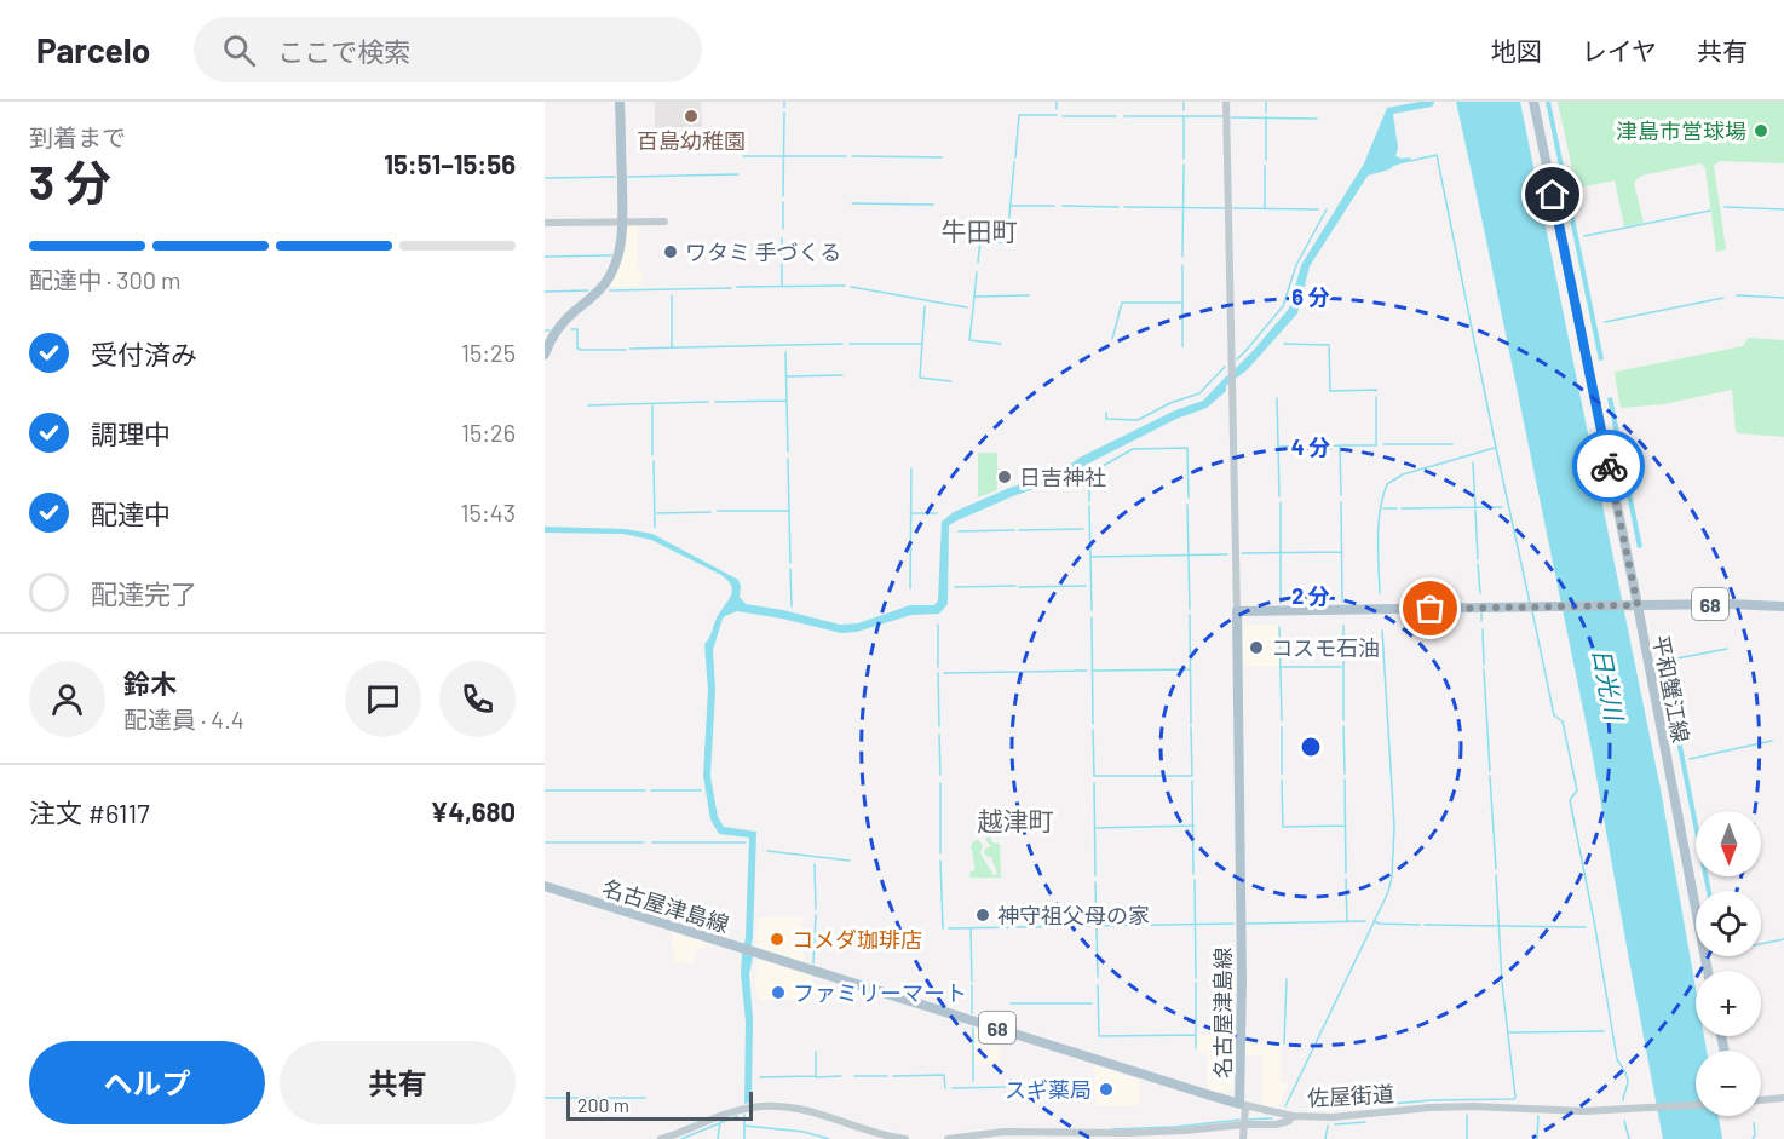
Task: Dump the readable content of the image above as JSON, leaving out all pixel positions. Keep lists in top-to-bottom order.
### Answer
{
  "streets": {
    "main road": ["68", "平和蟹江線", "名古屋津島線"],
    "street": ["佐屋街道"]
  },
  "crossings": [
    ["68", "平和蟹江線"],
    ["68", "名古屋津島線"]
  ],
  "districts": ["牛田町", "越津町"],
  "water": ["日光川"],
  "places": [
    "百島幼稚園",
    "津島市営球場",
    "ワタミ 手づくる",
    "日吉神社",
    "コスモ石油",
    "神守祖父母の家",
    "コメダ珈琲店",
    "ファミリーマート",
    "スギ薬局"
  ],
  "scale_bar": "200 m",
  "north": "bottom",
  "page": {
    "header": "Parcelo",
    "search": "ここで検索",
    "nav": ["地図", "レイヤ", "共有"],
    "heading": ["3 分", "到着まで", "15:51–15:56"],
    "panel": [
      "鈴木",
      "配達員 · 4.4",
      "注文 #6117",
      "¥4,680"
    ],
    "bar": "配達中 · 300 m",
    "list": [
      ["受付済み", "15:25"],
      ["調理中", "15:26"],
      ["配達中", "15:43"],
      "配達完了"
    ],
    "map_buttons": ["+", "−"],
    "buttons": ["ヘルプ", "共有"],
    "scale": "200 m"
  },
  "rings": ["6 分", "4 分", "2 分"]
}
